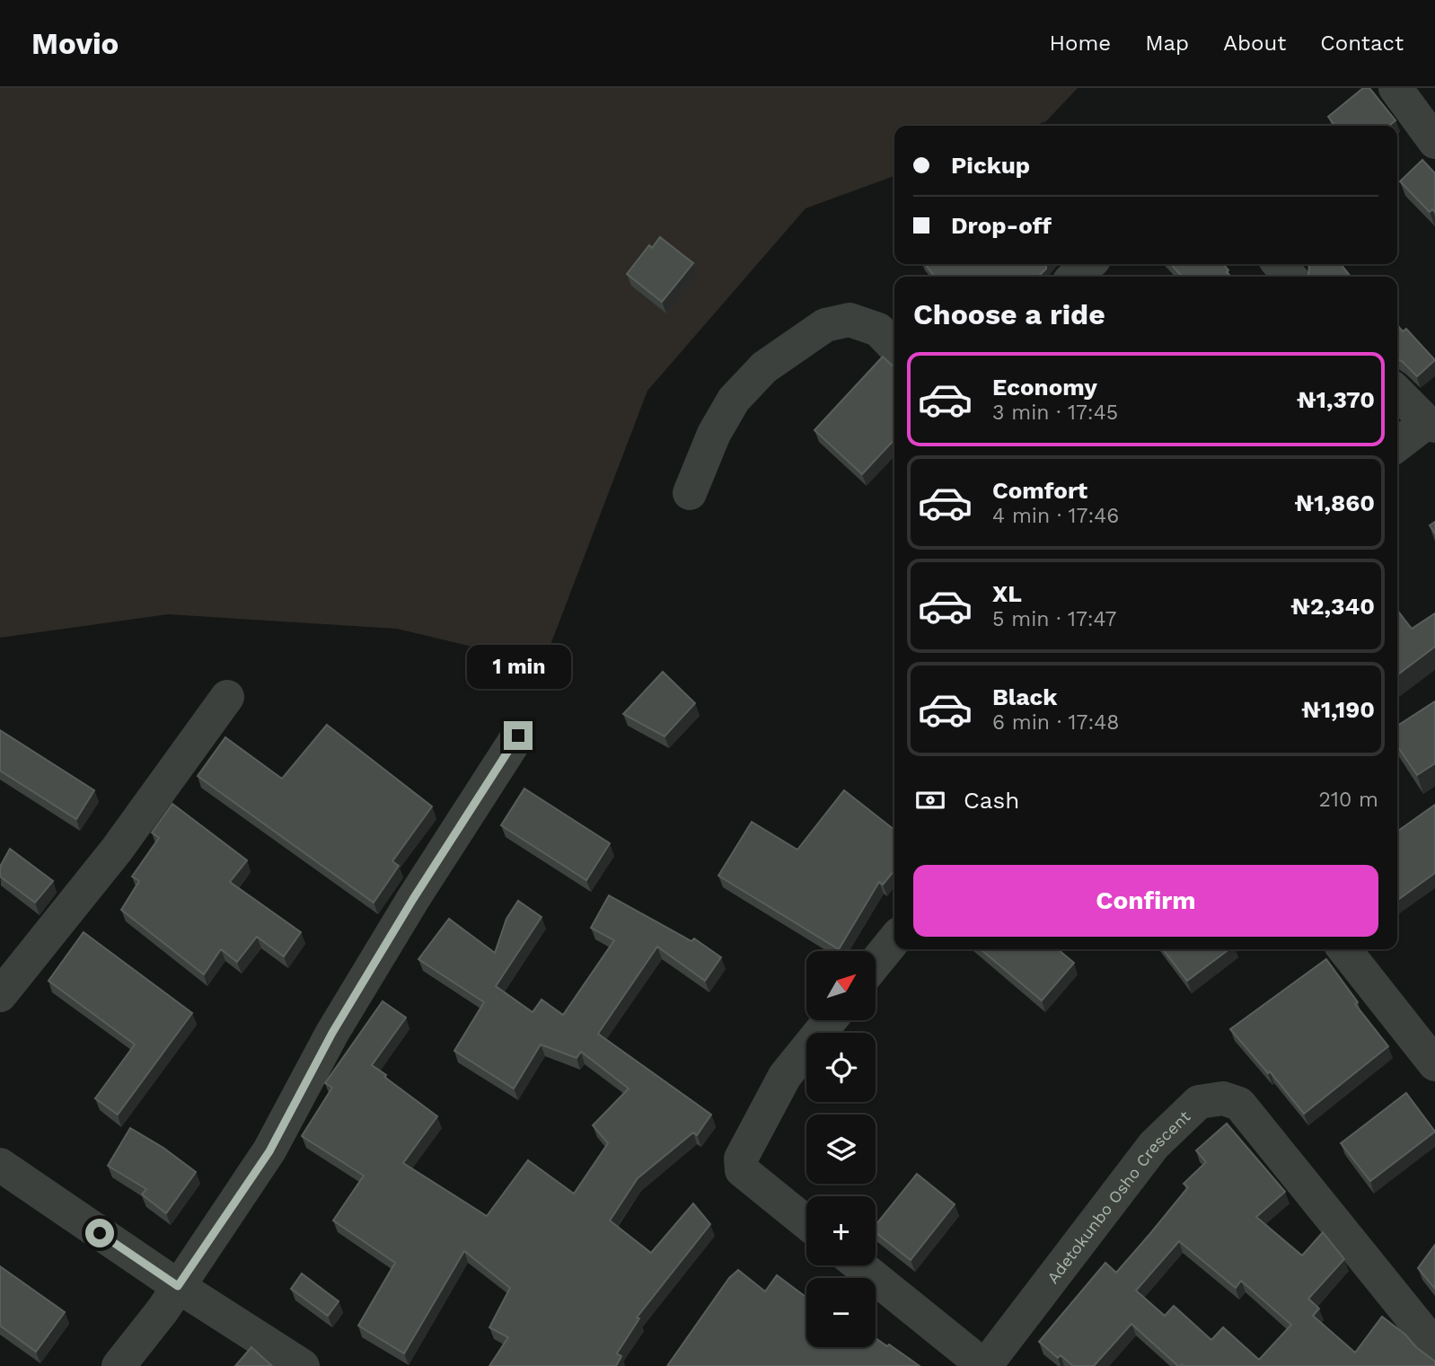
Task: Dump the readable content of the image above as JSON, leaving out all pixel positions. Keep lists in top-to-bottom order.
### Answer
{
  "streets": {
    "street": ["Adetokunbo Osho Crescent"]
  },
  "north": "top right",
  "page": {
    "header": "Movio",
    "nav": [
      "Home",
      "Map",
      "About",
      "Contact"
    ],
    "banner": ["Pickup", "Drop-off"],
    "heading": "Choose a ride",
    "list": [
      {
        "name": "Economy",
        "note": "3 min · 17:45",
        "value": "₦1,370"
      },
      {
        "name": "Comfort",
        "note": "4 min · 17:46",
        "value": "₦1,860"
      },
      {
        "name": "XL",
        "note": "5 min · 17:47",
        "value": "₦2,340"
      },
      {
        "name": "Black",
        "note": "6 min · 17:48",
        "value": "₦1,190"
      }
    ],
    "bubble": "1 min",
    "pay": ["Cash", "210 m"],
    "buttons": "Confirm",
    "map_buttons": ["+", "−"]
  }
}
